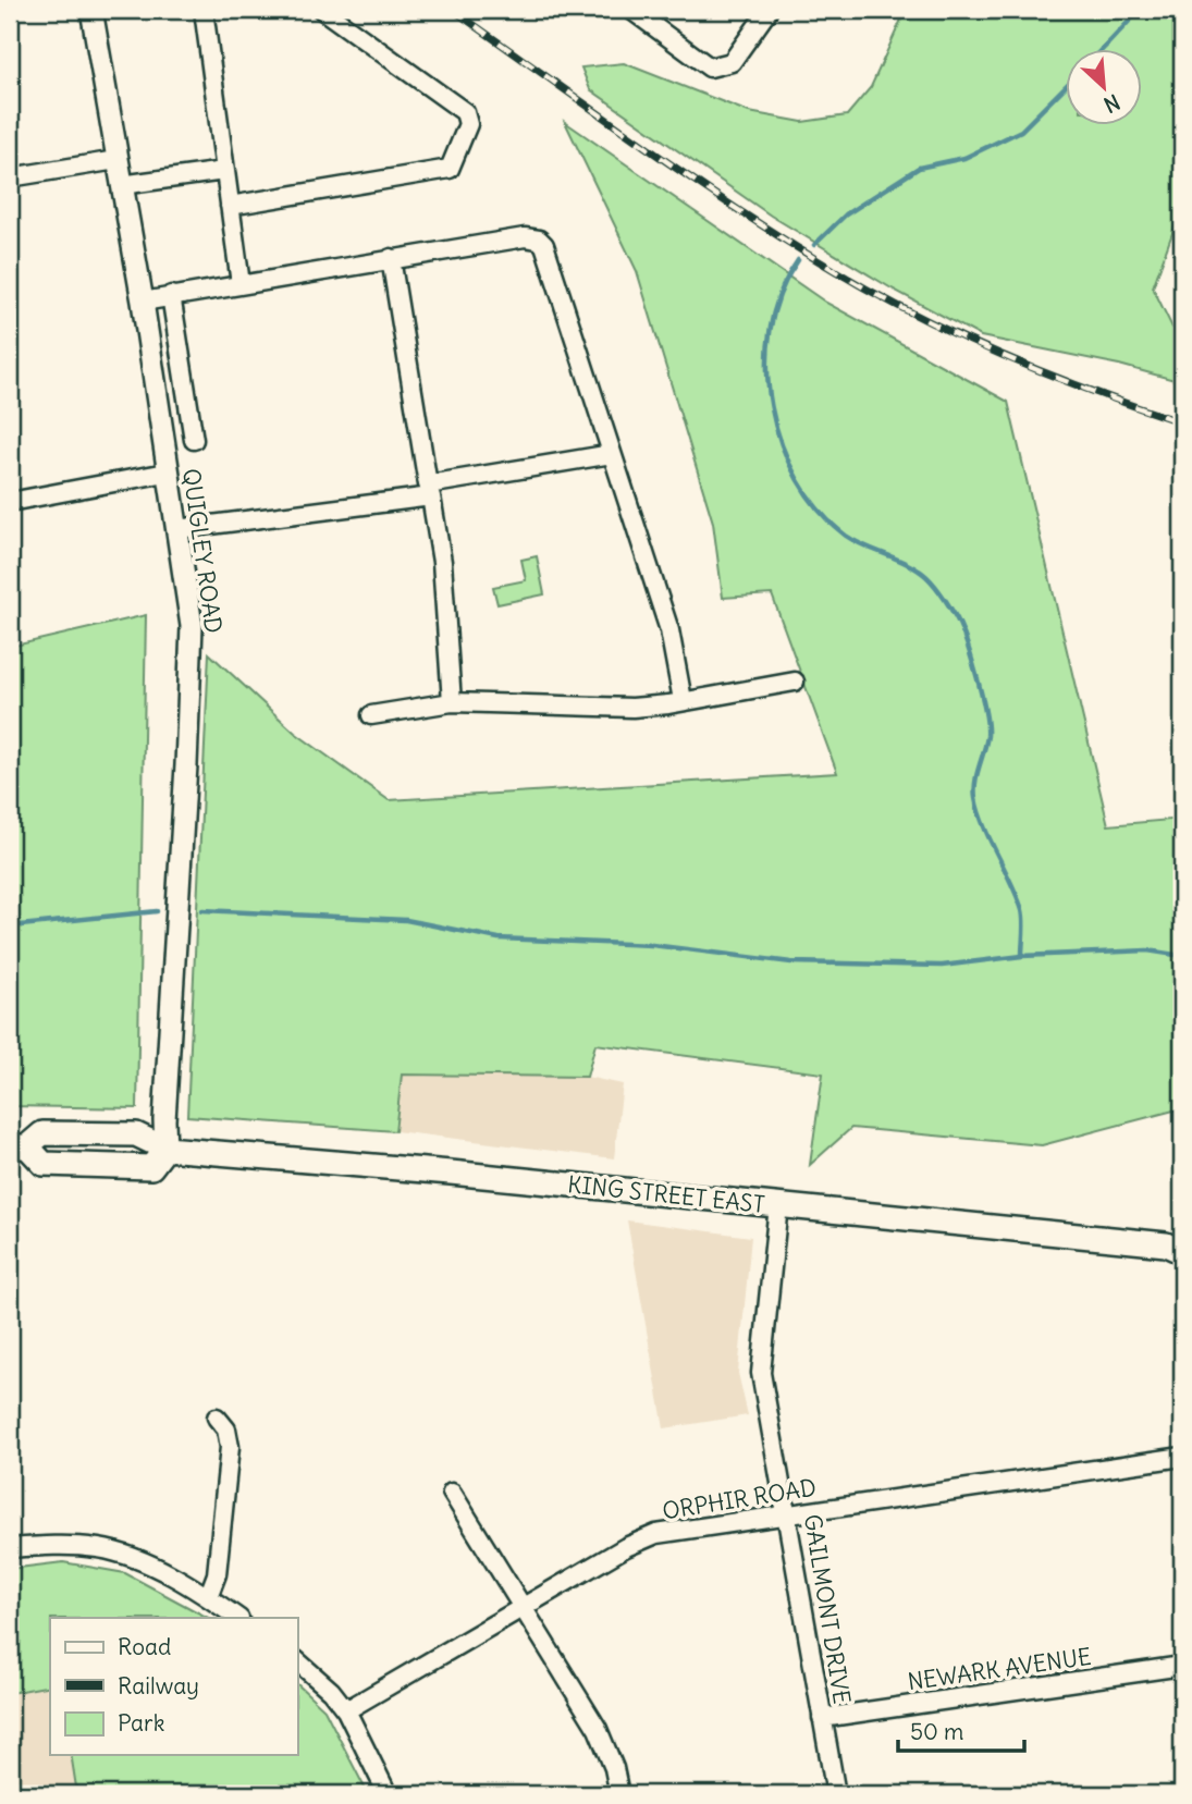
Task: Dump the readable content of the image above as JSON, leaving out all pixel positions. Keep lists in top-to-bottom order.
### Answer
{
  "streets": {
    "main road": ["KING STREET EAST"],
    "street": [
      "QUIGLEY ROAD",
      "ORPHIR ROAD",
      "GAILMONT DRIVE",
      "NEWARK AVENUE"
    ]
  },
  "crossings": [
    ["QUIGLEY ROAD", "KING STREET EAST"],
    ["KING STREET EAST", "GAILMONT DRIVE"],
    ["ORPHIR ROAD", "GAILMONT DRIVE"],
    ["GAILMONT DRIVE", "NEWARK AVENUE"]
  ],
  "legend": ["Road", "Railway", "Park"],
  "scale_bar": "50 m",
  "north": "bottom right"
}
